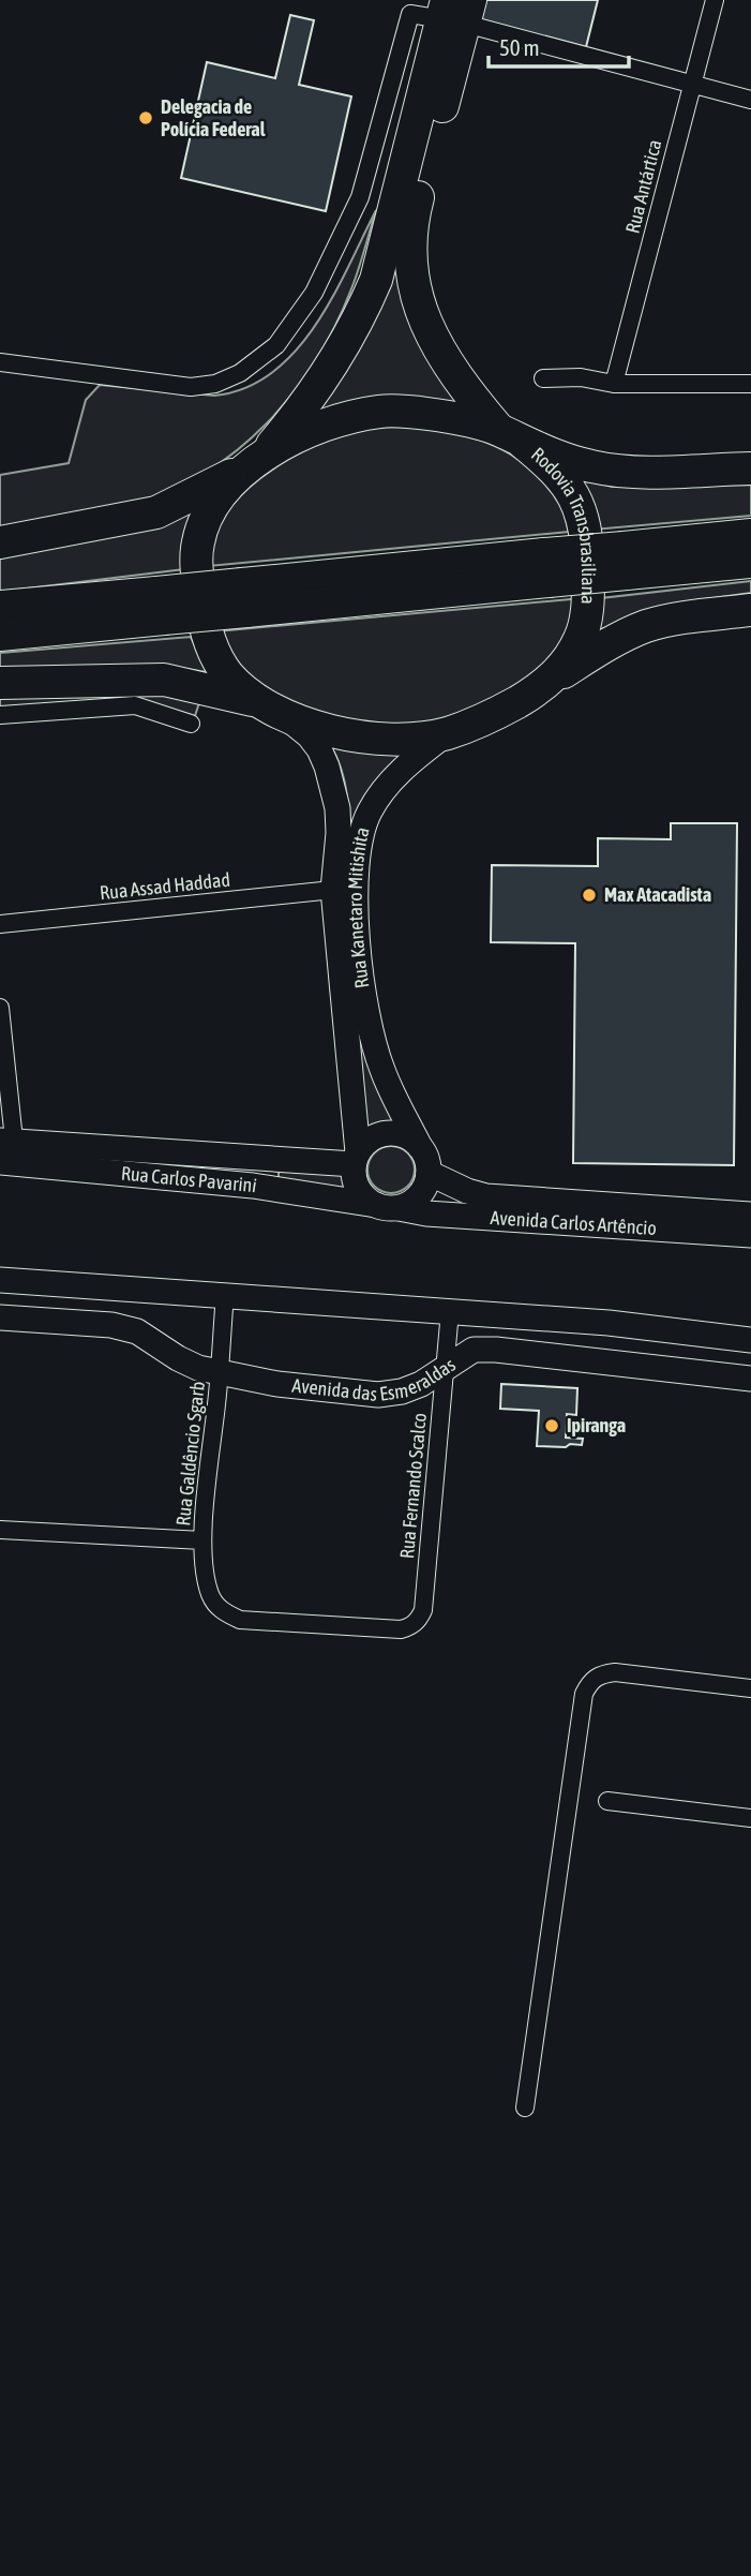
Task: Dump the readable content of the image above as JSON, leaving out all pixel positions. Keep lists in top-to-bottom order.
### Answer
{
  "streets": {
    "highway": ["Rodovia Transbrasiliana"],
    "main road": [
      "Rua Kanetaro Mitishita",
      "Rua Carlos Pavarini",
      "Avenida Carlos Artêncio",
      "Avenida das Esmeraldas"
    ],
    "street": [
      "Rua Antártica",
      "Rua Assad Haddad",
      "Rua Galdêncio Sgarb",
      "Rua Fernando Scalco"
    ]
  },
  "crossings": [
    ["Rodovia Transbrasiliana", "Rua Kanetaro Mitishita"],
    ["Rua Assad Haddad", "Rua Kanetaro Mitishita"],
    ["Rua Kanetaro Mitishita", "Rua Carlos Pavarini"],
    ["Rua Kanetaro Mitishita", "Avenida Carlos Artêncio"],
    ["Rua Carlos Pavarini", "Avenida Carlos Artêncio"],
    ["Avenida das Esmeraldas", "Rua Galdêncio Sgarb"],
    ["Avenida das Esmeraldas", "Rua Fernando Scalco"],
    ["Rua Galdêncio Sgarb", "Rua Fernando Scalco"]
  ],
  "places": ["Delegacia de Polícia Federal", "Max Atacadista", "Ipiranga"],
  "scale_bar": "50 m"
}
